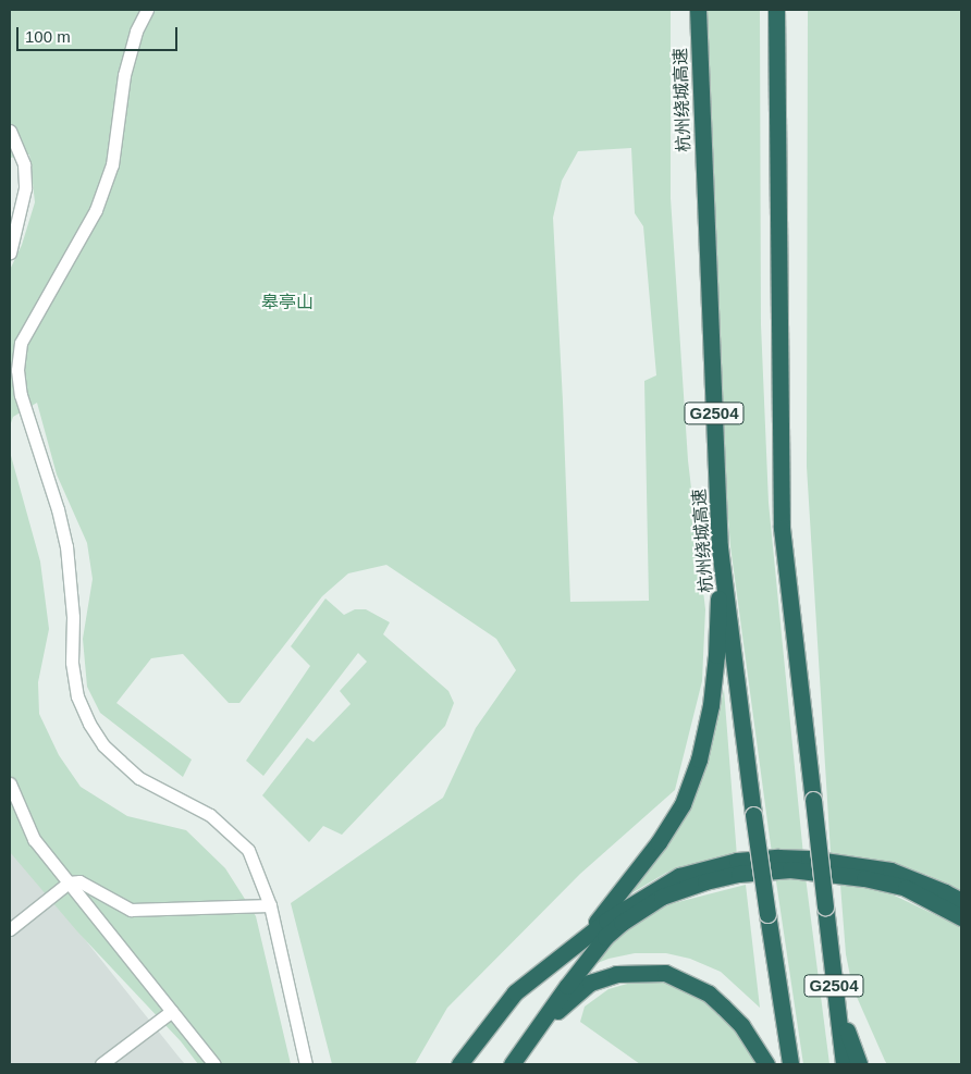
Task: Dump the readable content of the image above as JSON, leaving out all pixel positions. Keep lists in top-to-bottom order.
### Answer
{
  "streets": {
    "highway": ["杭州绕城高速", "G2504"]
  },
  "parks": ["皋亭山"],
  "scale_bar": "100 m"
}
